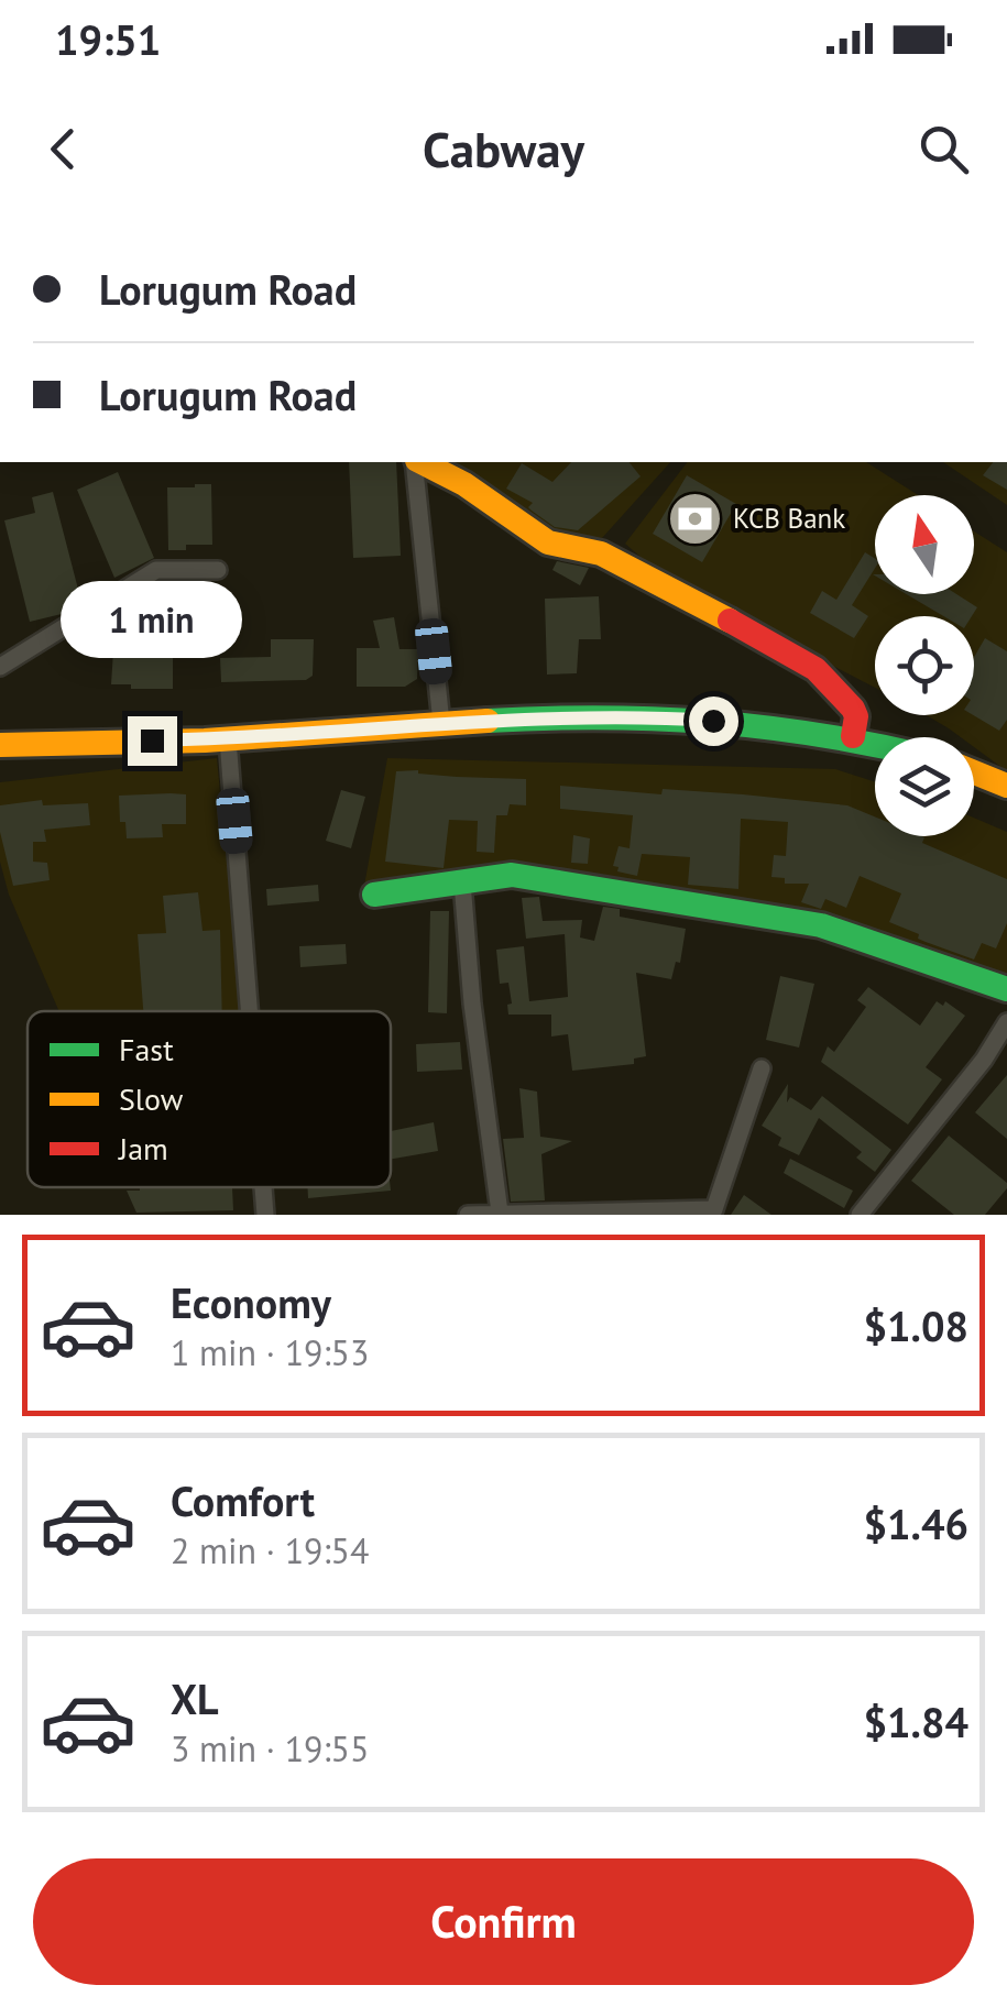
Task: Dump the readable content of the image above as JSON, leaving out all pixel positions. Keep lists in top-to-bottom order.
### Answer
{
  "places": {
    "bank": ["KCB Bank"]
  },
  "legend": ["Fast", "Slow", "Jam"],
  "north": "top",
  "page": {
    "status": "19:51",
    "header": "Cabway",
    "banner": ["Lorugum Road", "Lorugum Road"],
    "bubble": "1 min",
    "list": [
      {
        "name": "Economy",
        "note": "1 min · 19:53",
        "value": "$1.08"
      },
      {
        "name": "Comfort",
        "note": "2 min · 19:54",
        "value": "$1.46"
      },
      {
        "name": "XL",
        "note": "3 min · 19:55",
        "value": "$1.84"
      }
    ],
    "buttons": "Confirm"
  }
}
